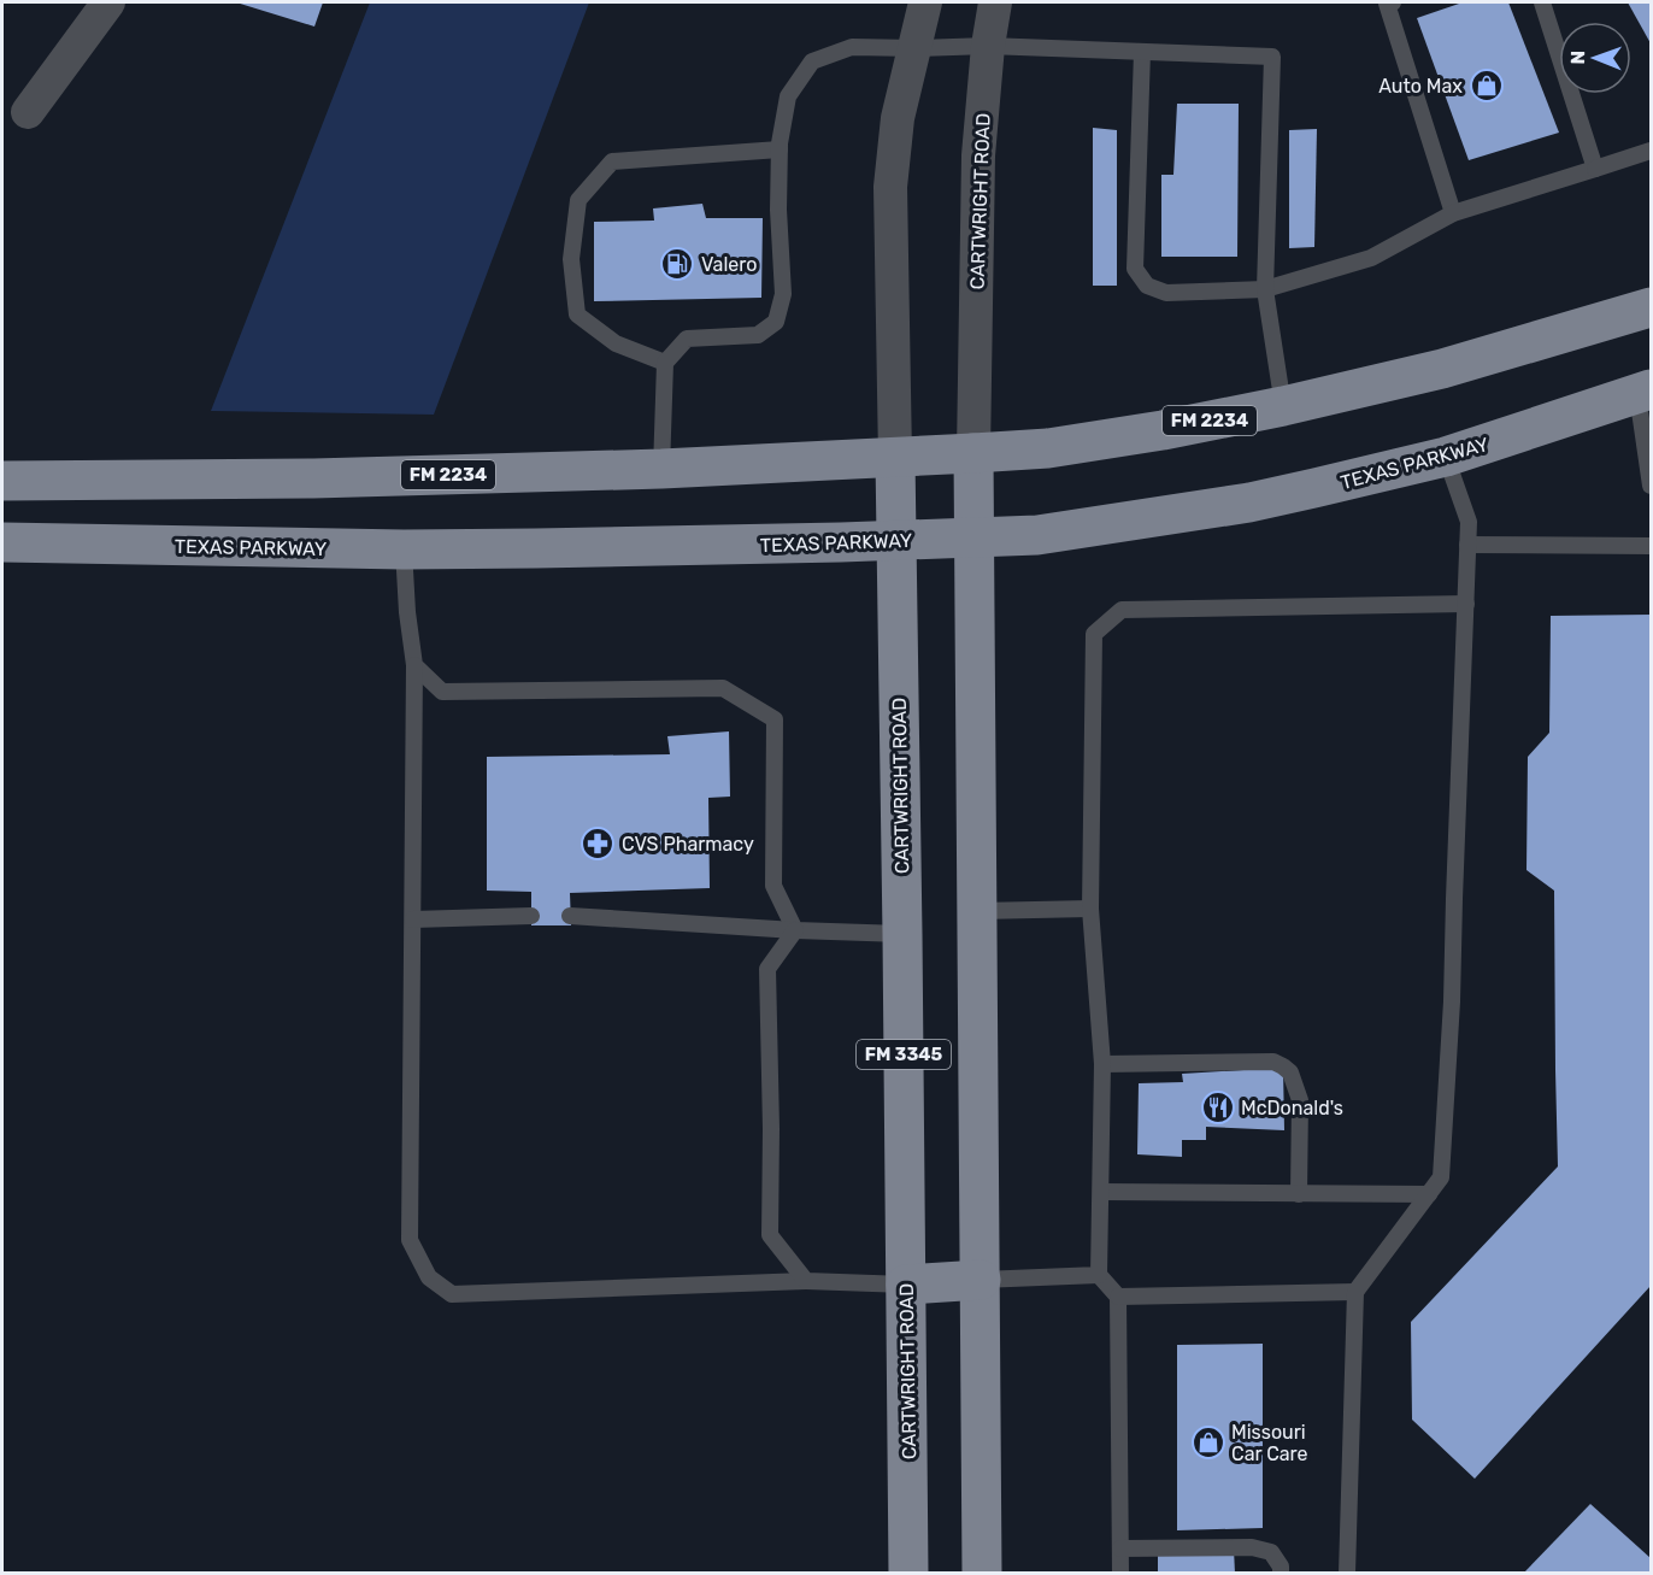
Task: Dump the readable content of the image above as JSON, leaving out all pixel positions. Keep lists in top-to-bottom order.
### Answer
{
  "streets": {
    "main road": [
      "CARTWRIGHT ROAD",
      "FM 2234",
      "TEXAS PARKWAY",
      "FM 3345"
    ]
  },
  "crossings": [
    ["CARTWRIGHT ROAD", "FM 2234"],
    ["CARTWRIGHT ROAD", "TEXAS PARKWAY"]
  ],
  "places": {
    "shop": ["Auto Max", "Missouri Car Care"],
    "fuel station": ["Valero"],
    "pharmacy": ["CVS Pharmacy"],
    "restaurant": ["McDonald's"]
  },
  "north": "left"
}
